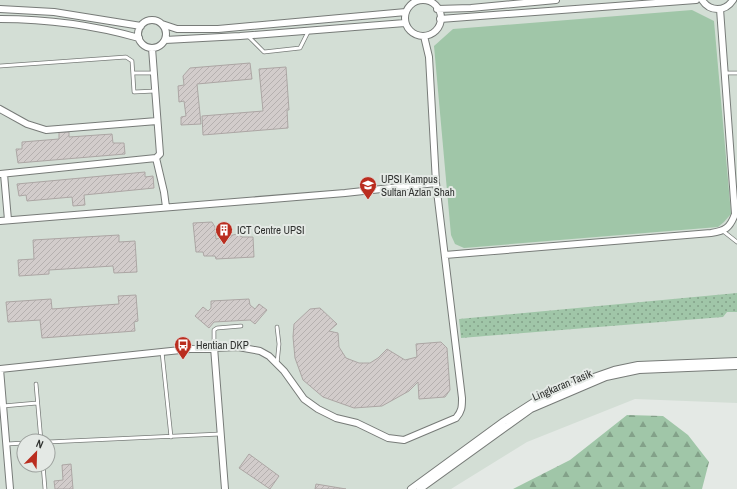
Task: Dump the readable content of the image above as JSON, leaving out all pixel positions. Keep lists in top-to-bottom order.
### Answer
{
  "streets": {
    "street": ["Lingkaran Tasik"]
  },
  "places": {
    "school or university": ["UPSI Kampus Sultan Azlan Shah"],
    "building": ["ICT Centre UPSI"],
    "bus stop": ["Hentian DKP"]
  },
  "north": "top right"
}
